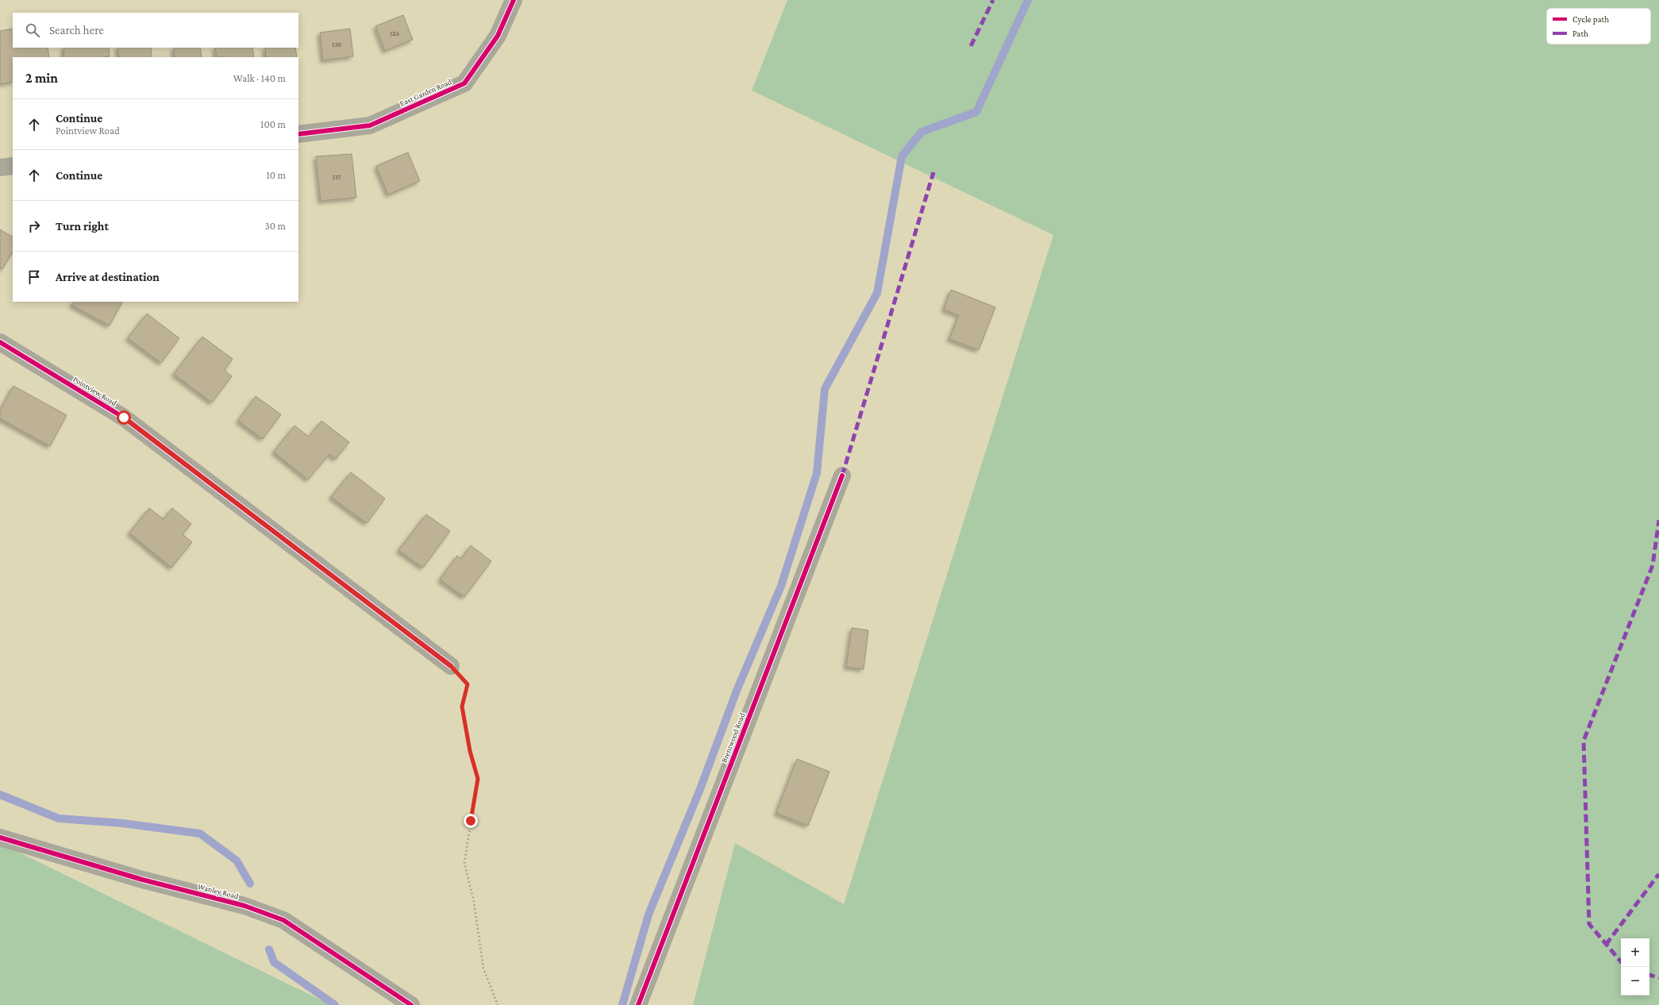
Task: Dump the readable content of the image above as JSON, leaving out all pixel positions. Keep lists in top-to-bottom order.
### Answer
{
  "streets": {
    "street": [
      "East Garden Road",
      "Pointview Road",
      "Brentwood Road",
      "Wanley Road"
    ]
  },
  "house_numbers": ["524", "530", "537"],
  "legend": ["Cycle path", "Path"],
  "page": {
    "search": "Search here",
    "heading": ["2 min", "Walk · 140 m"],
    "list": [
      ["Continue", "Pointview Road", "100 m"],
      ["Continue", "10 m"],
      ["Turn right", "30 m"],
      "Arrive at destination"
    ],
    "map_buttons": ["+", "−"]
  }
}
